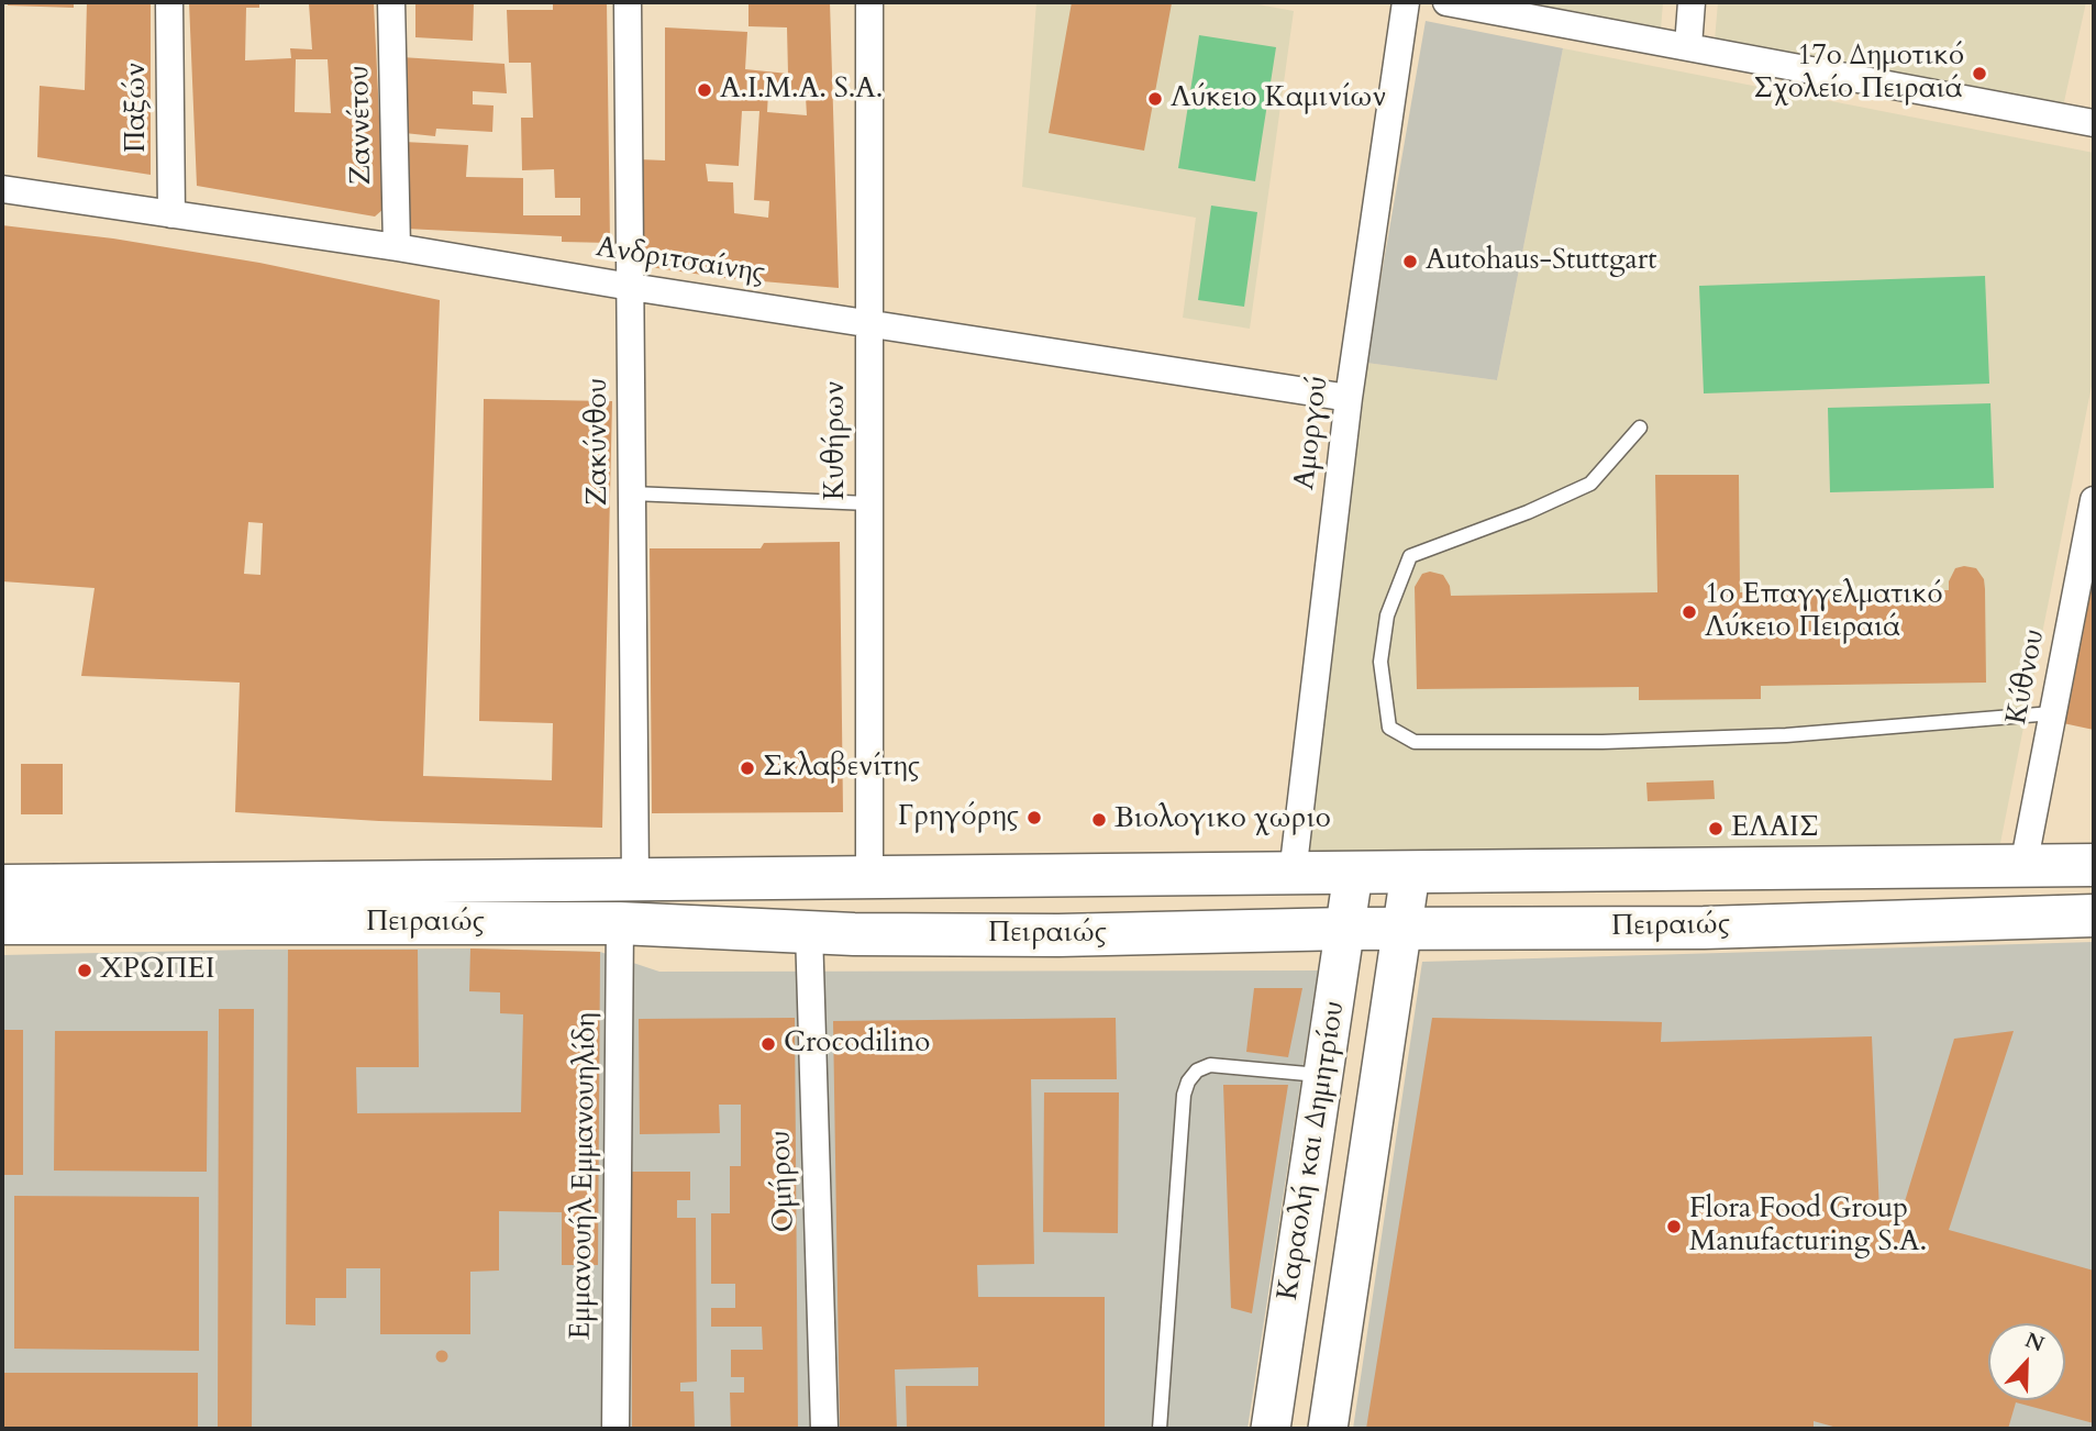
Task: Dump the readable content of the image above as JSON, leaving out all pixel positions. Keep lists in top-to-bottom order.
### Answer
{
  "streets": {
    "main road": ["Πειραιώς", "Καραολή και Δημητρίου"],
    "street": [
      "Παξών",
      "Ζαννέτου",
      "Ανδριτσαίνης",
      "Αμοργού",
      "Κυθήρων",
      "Ζακύνθου",
      "Κύθνου",
      "Εμμανουήλ Εμμανουηλίδη",
      "Ομήρου"
    ]
  },
  "crossings": [
    ["Παξών", "Ανδριτσαίνης"],
    ["Ζαννέτου", "Ανδριτσαίνης"],
    ["Ανδριτσαίνης", "Αμοργού"],
    ["Ανδριτσαίνης", "Κυθήρων"],
    ["Ανδριτσαίνης", "Ζακύνθου"],
    ["Αμοργού", "Πειραιώς"],
    ["Κυθήρων", "Πειραιώς"],
    ["Ζακύνθου", "Πειραιώς"],
    ["Κύθνου", "Πειραιώς"],
    ["Πειραιώς", "Καραολή και Δημητρίου"],
    ["Πειραιώς", "Εμμανουήλ Εμμανουηλίδη"],
    ["Πειραιώς", "Ομήρου"]
  ],
  "places": [
    "17ο Δημοτικό Σχολείο Πειραιά",
    "A.I.M.A. S.A.",
    "Λύκειο Καμινίων",
    "Autohaus-Stuttgart",
    "1ο Επαγγελματικό Λύκειο Πειραιά",
    "Σκλαβενίτης",
    "Γρηγόρης",
    "Βιολογικο χωριο",
    "ΕΛΑΙΣ",
    "ΧΡΩΠΕΙ",
    "Crocodilino",
    "Flora Food Group Manufacturing S.A."
  ],
  "north": "top"
}
